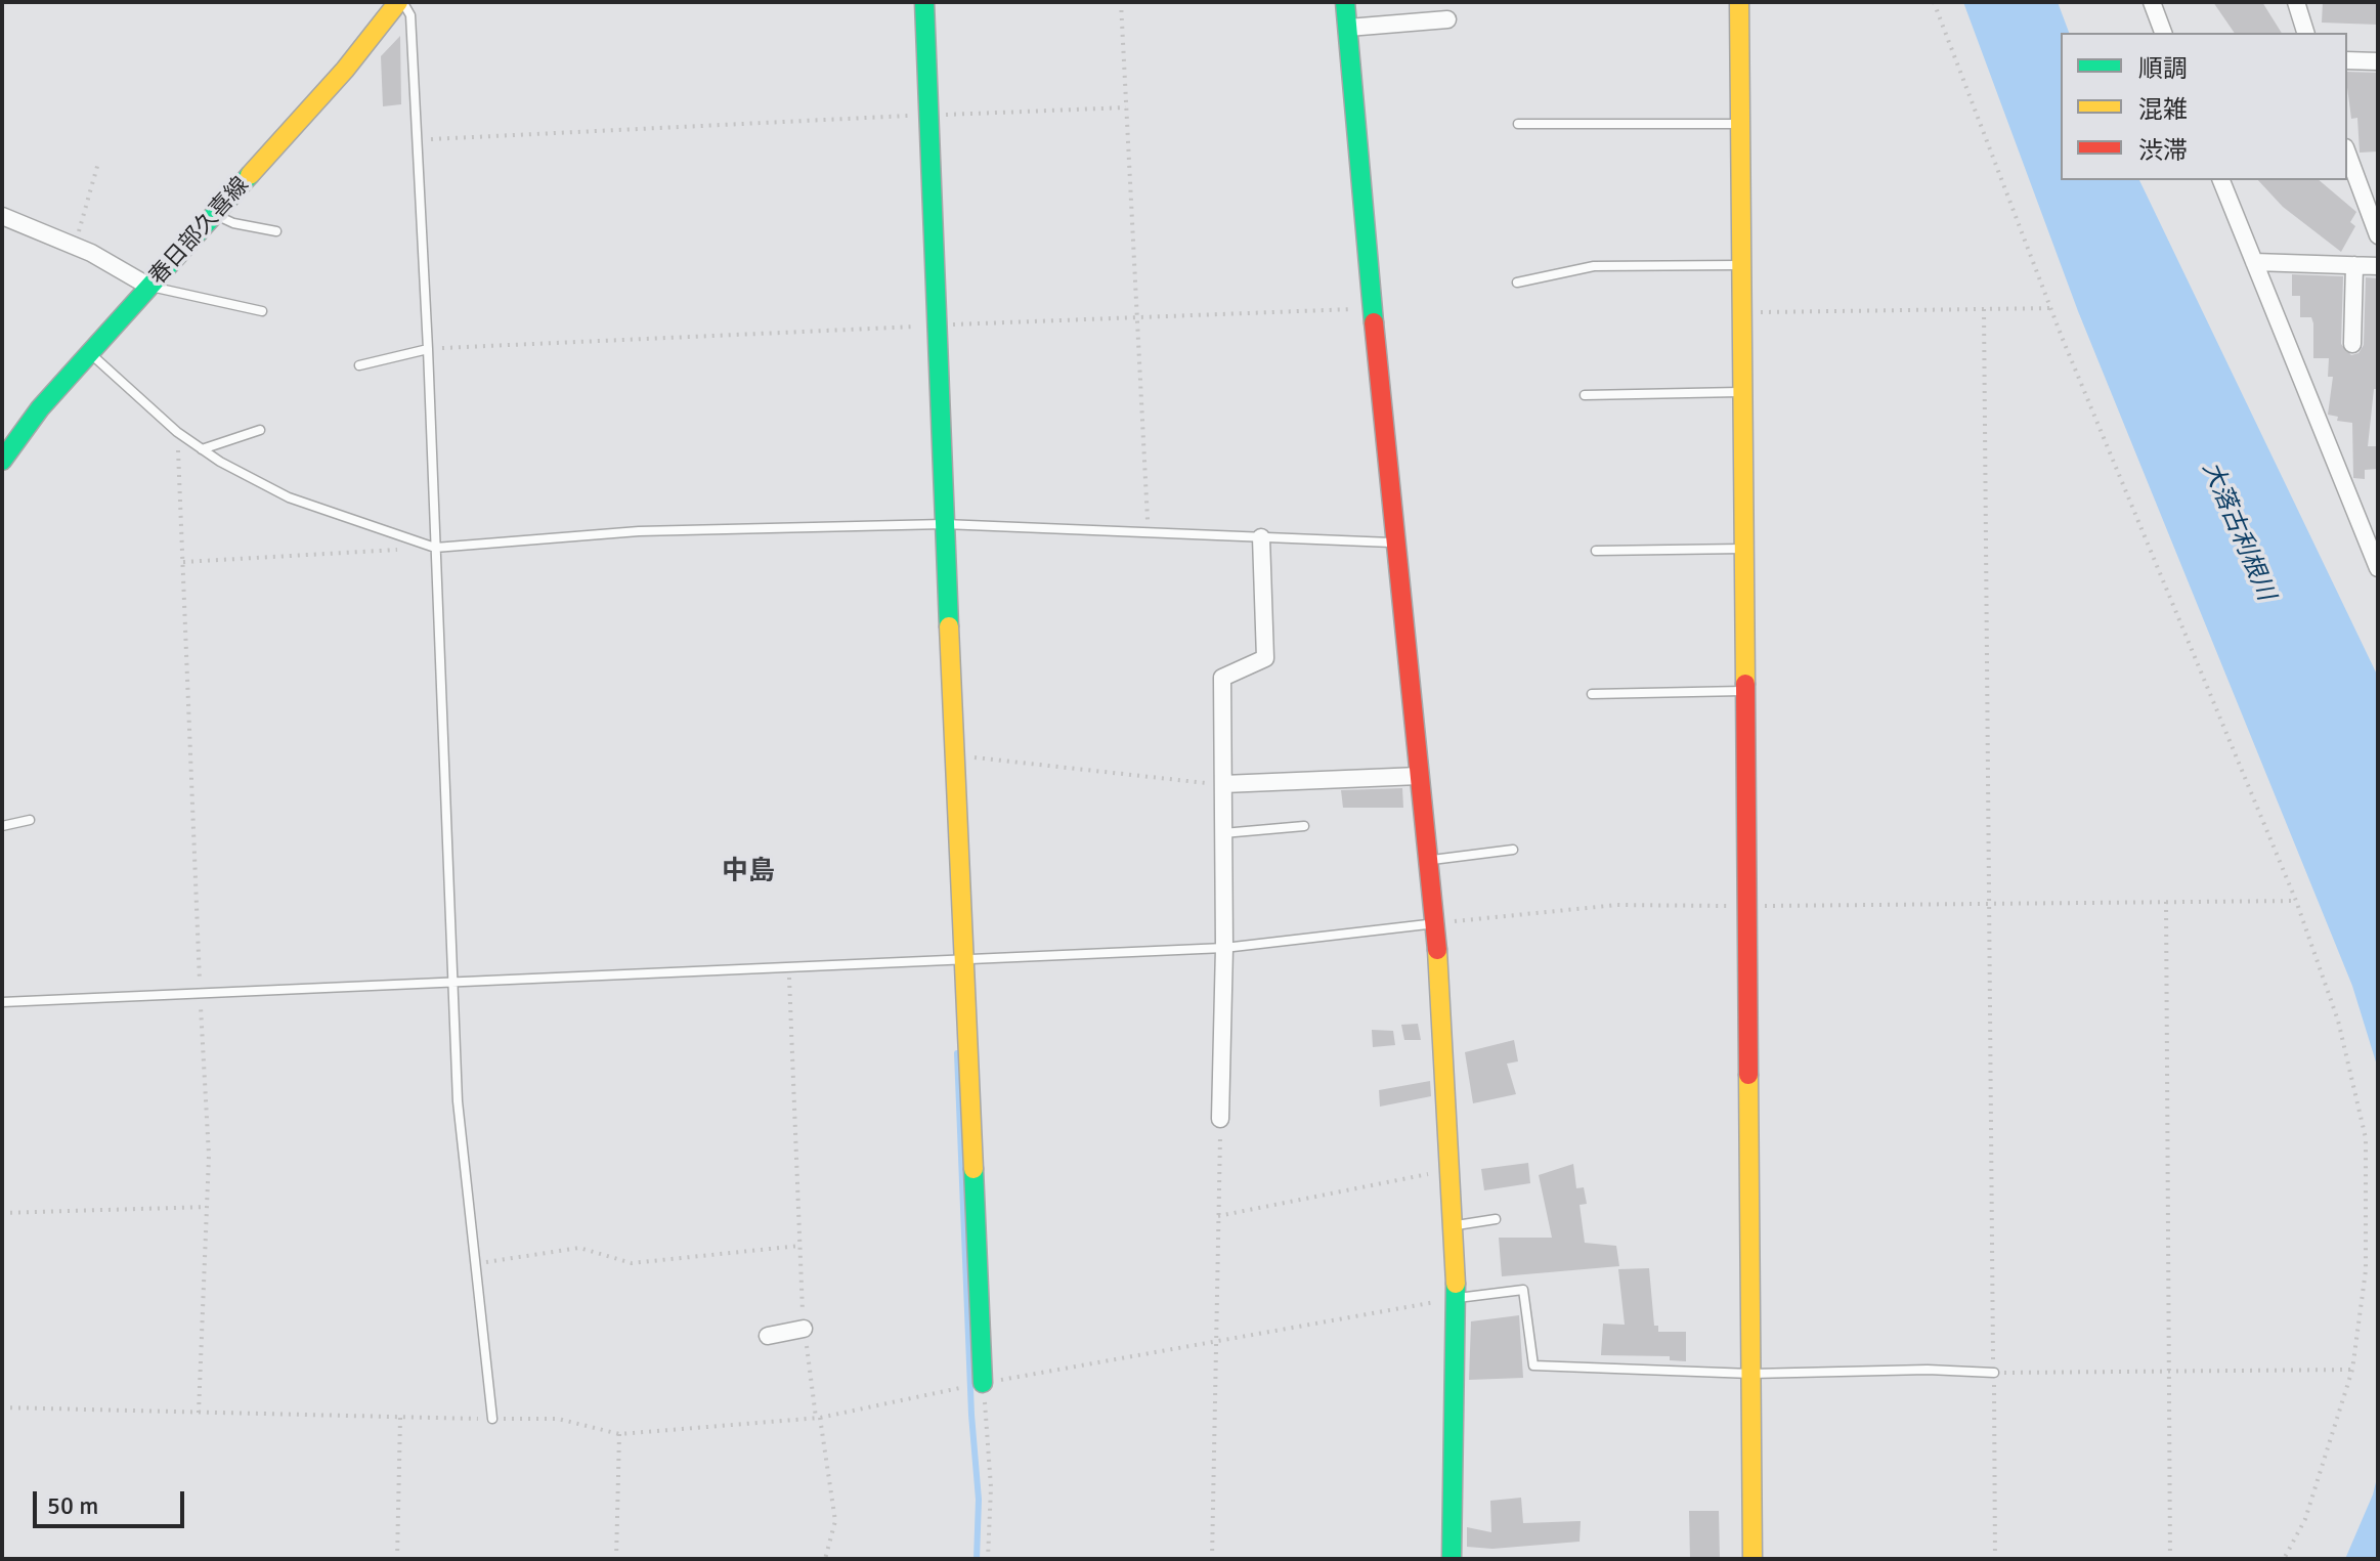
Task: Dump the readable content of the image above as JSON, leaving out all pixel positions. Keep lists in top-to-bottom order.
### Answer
{
  "streets": {
    "street": ["春日部久喜線"]
  },
  "districts": ["中島"],
  "water": ["大落古利根川"],
  "legend": ["順調", "混雑", "渋滞"],
  "scale_bar": "50 m"
}
